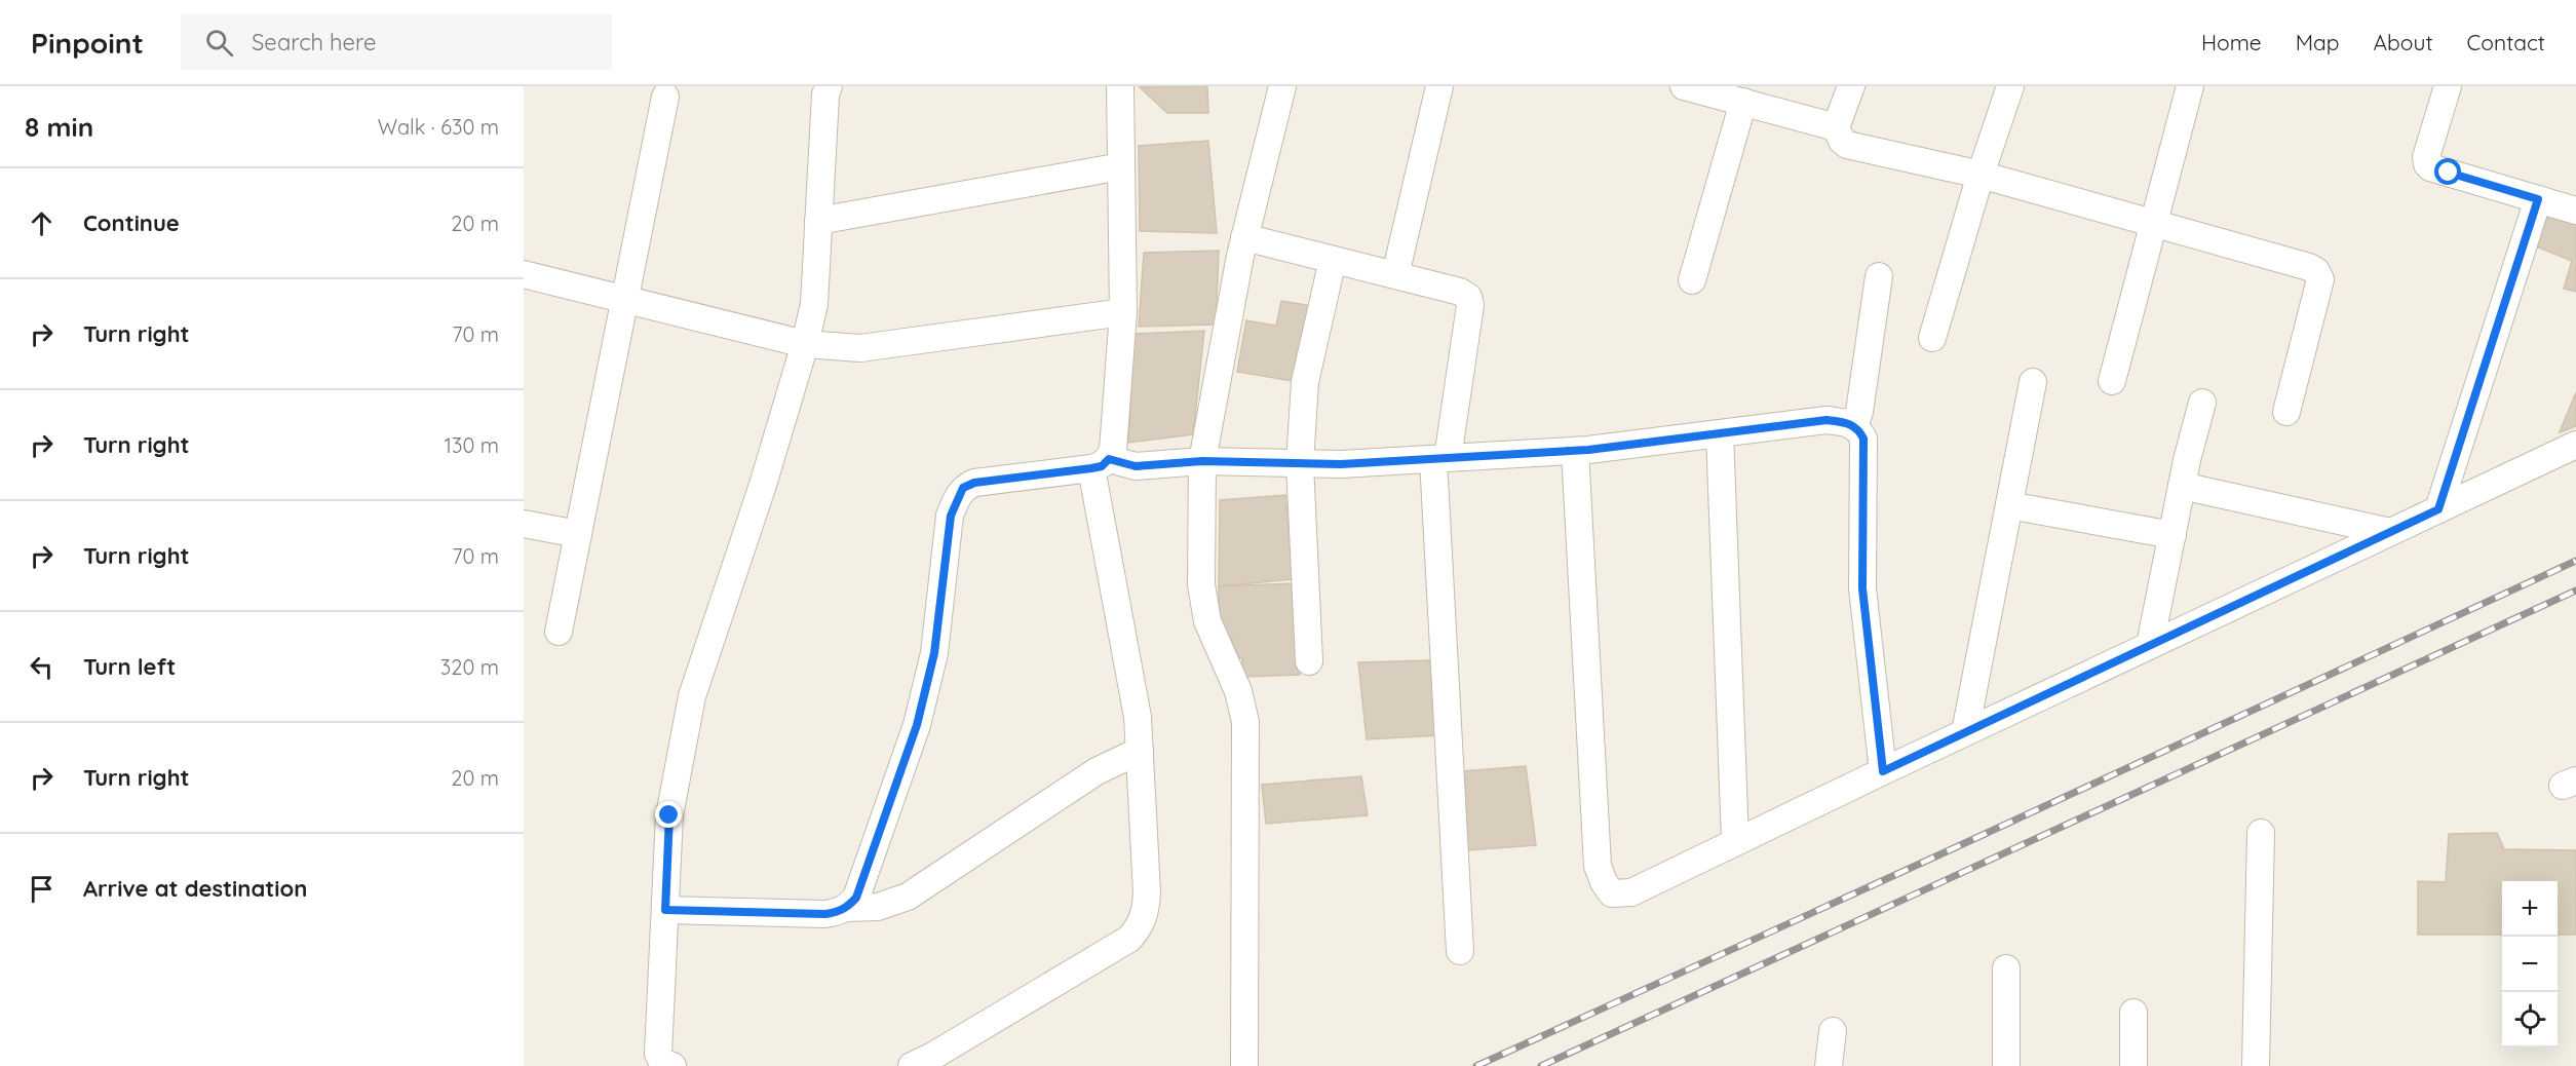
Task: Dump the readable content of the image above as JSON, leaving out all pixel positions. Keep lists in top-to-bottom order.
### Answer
{
  "page": {
    "header": "Pinpoint",
    "search": "Search here",
    "nav": [
      "Home",
      "Map",
      "About",
      "Contact"
    ],
    "heading": ["8 min", "Walk · 630 m"],
    "list": [
      ["Continue", "20 m"],
      ["Turn right", "70 m"],
      ["Turn right", "130 m"],
      ["Turn right", "70 m"],
      ["Turn left", "320 m"],
      ["Turn right", "20 m"],
      "Arrive at destination"
    ],
    "map_buttons": ["+", "−"]
  }
}
